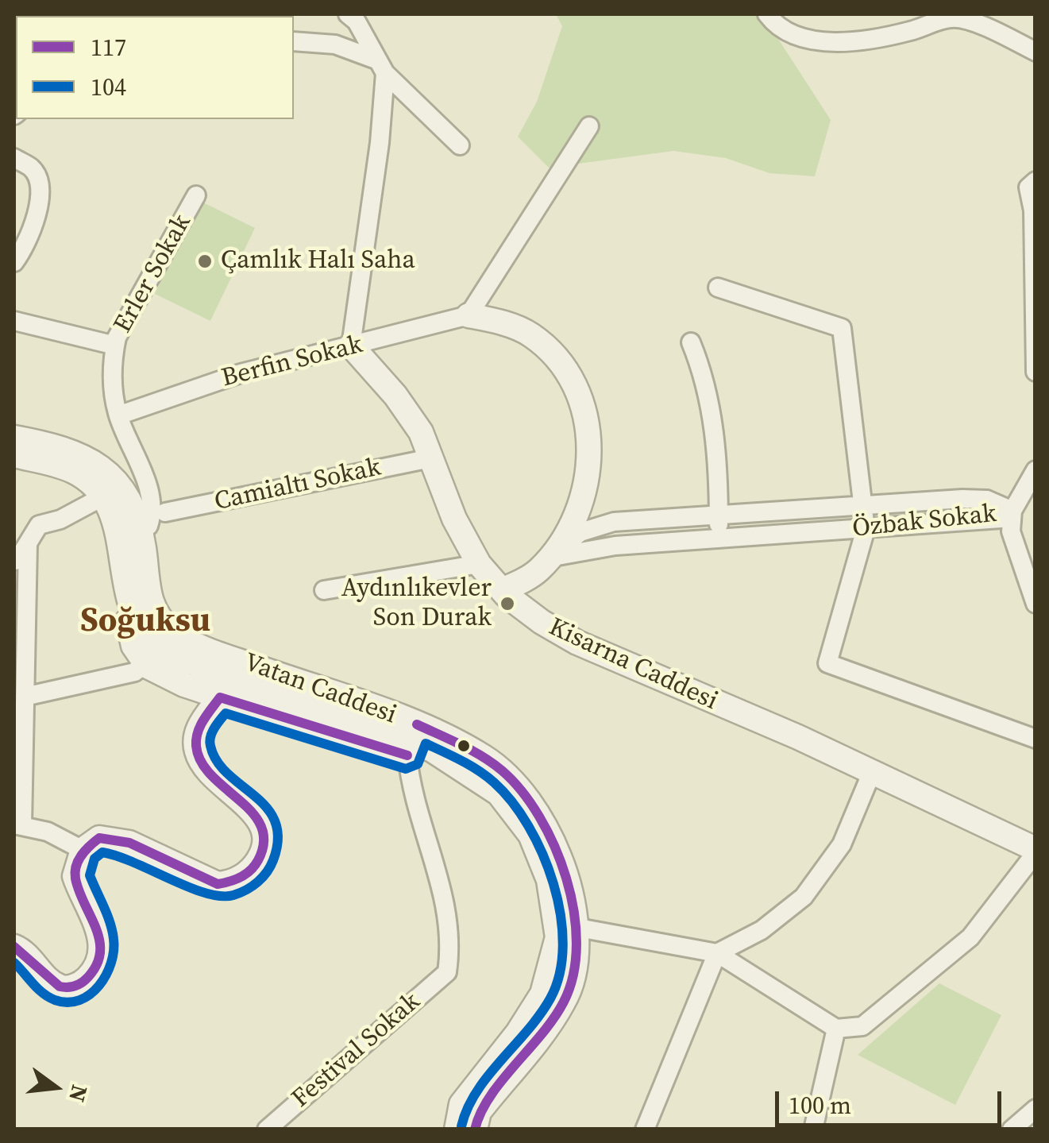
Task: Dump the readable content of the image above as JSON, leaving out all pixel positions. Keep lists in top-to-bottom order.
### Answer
{
  "streets": {
    "street": [
      "Erler Sokak",
      "Berfin Sokak",
      "Camialtı Sokak",
      "Özbak Sokak",
      "Kisarna Caddesi",
      "Vatan Caddesi",
      "Festival Sokak"
    ]
  },
  "crossings": [
    ["Erler Sokak", "Berfin Sokak"],
    ["Erler Sokak", "Vatan Caddesi"],
    ["Berfin Sokak", "Kisarna Caddesi"],
    ["Camialtı Sokak", "Kisarna Caddesi"],
    ["Vatan Caddesi", "Festival Sokak"]
  ],
  "districts": ["Soğuksu"],
  "places": ["Çamlık Halı Saha", "Aydınlıkevler Son Durak"],
  "lines": ["transit line 117", "transit line 104"],
  "legend": ["117", "104"],
  "scale_bar": "100 m",
  "north": "right"
}
